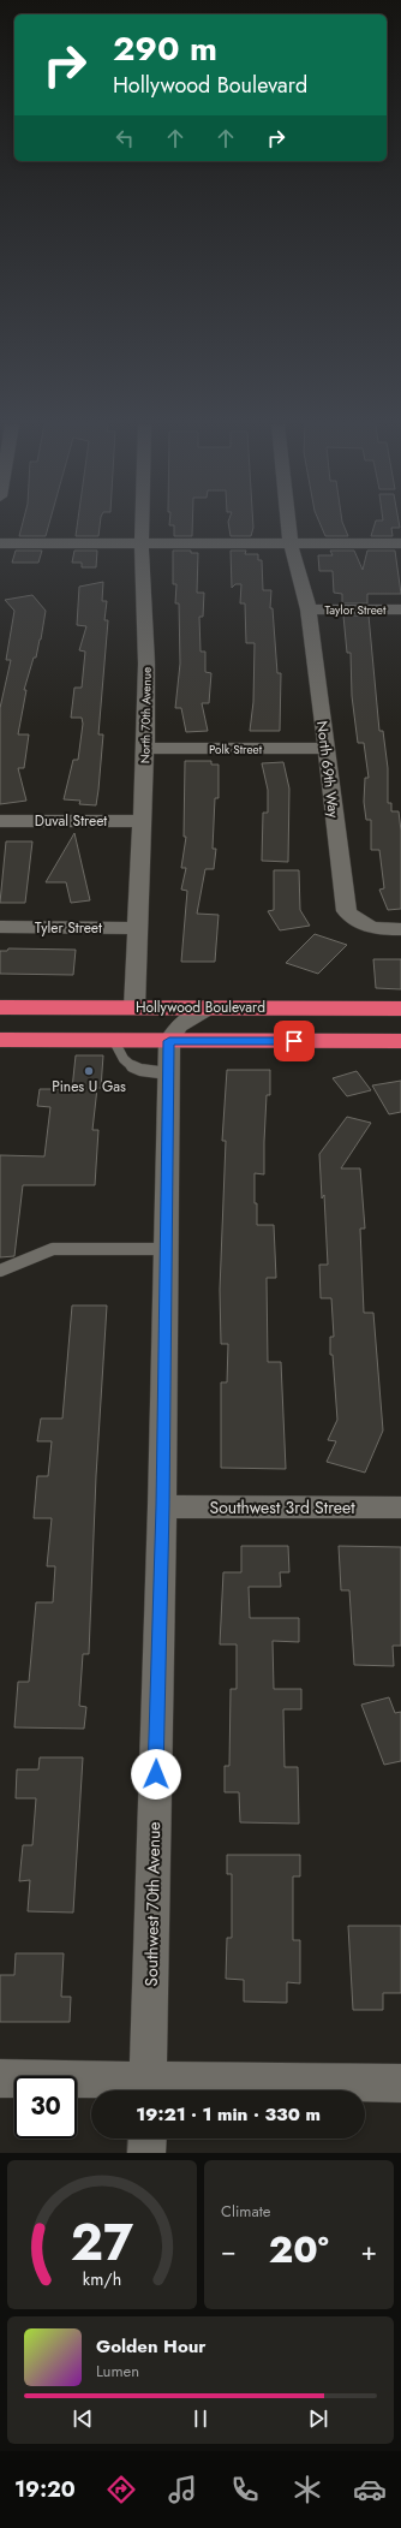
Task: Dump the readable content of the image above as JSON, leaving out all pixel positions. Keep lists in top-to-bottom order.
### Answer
{
  "streets": {
    "highway": ["Hollywood Boulevard"],
    "street": [
      "Taylor Street",
      "North 70th Avenue",
      "Polk Street",
      "North 69th Way",
      "Duval Street",
      "Tyler Street",
      "Southwest 3rd Street",
      "Southwest 70th Avenue"
    ]
  },
  "crossings": [
    ["Taylor Street", "North 69th Way"],
    ["North 70th Avenue", "Polk Street"],
    ["North 70th Avenue", "Duval Street"],
    ["North 70th Avenue", "Tyler Street"],
    ["North 70th Avenue", "Hollywood Boulevard"],
    ["Polk Street", "North 69th Way"],
    ["Southwest 3rd Street", "Southwest 70th Avenue"]
  ],
  "places": ["Pines U Gas"],
  "page": {
    "turn": ["290 m", "Hollywood Boulevard"],
    "limit": "30",
    "trip": "19:21 · 1 min · 330 m",
    "tile": "Climate",
    "heat": ["−", "20°", "+"],
    "song": ["Golden Hour", "Lumen"],
    "tabs": "19:20",
    "gauge": ["27", "km/h"]
  }
}
